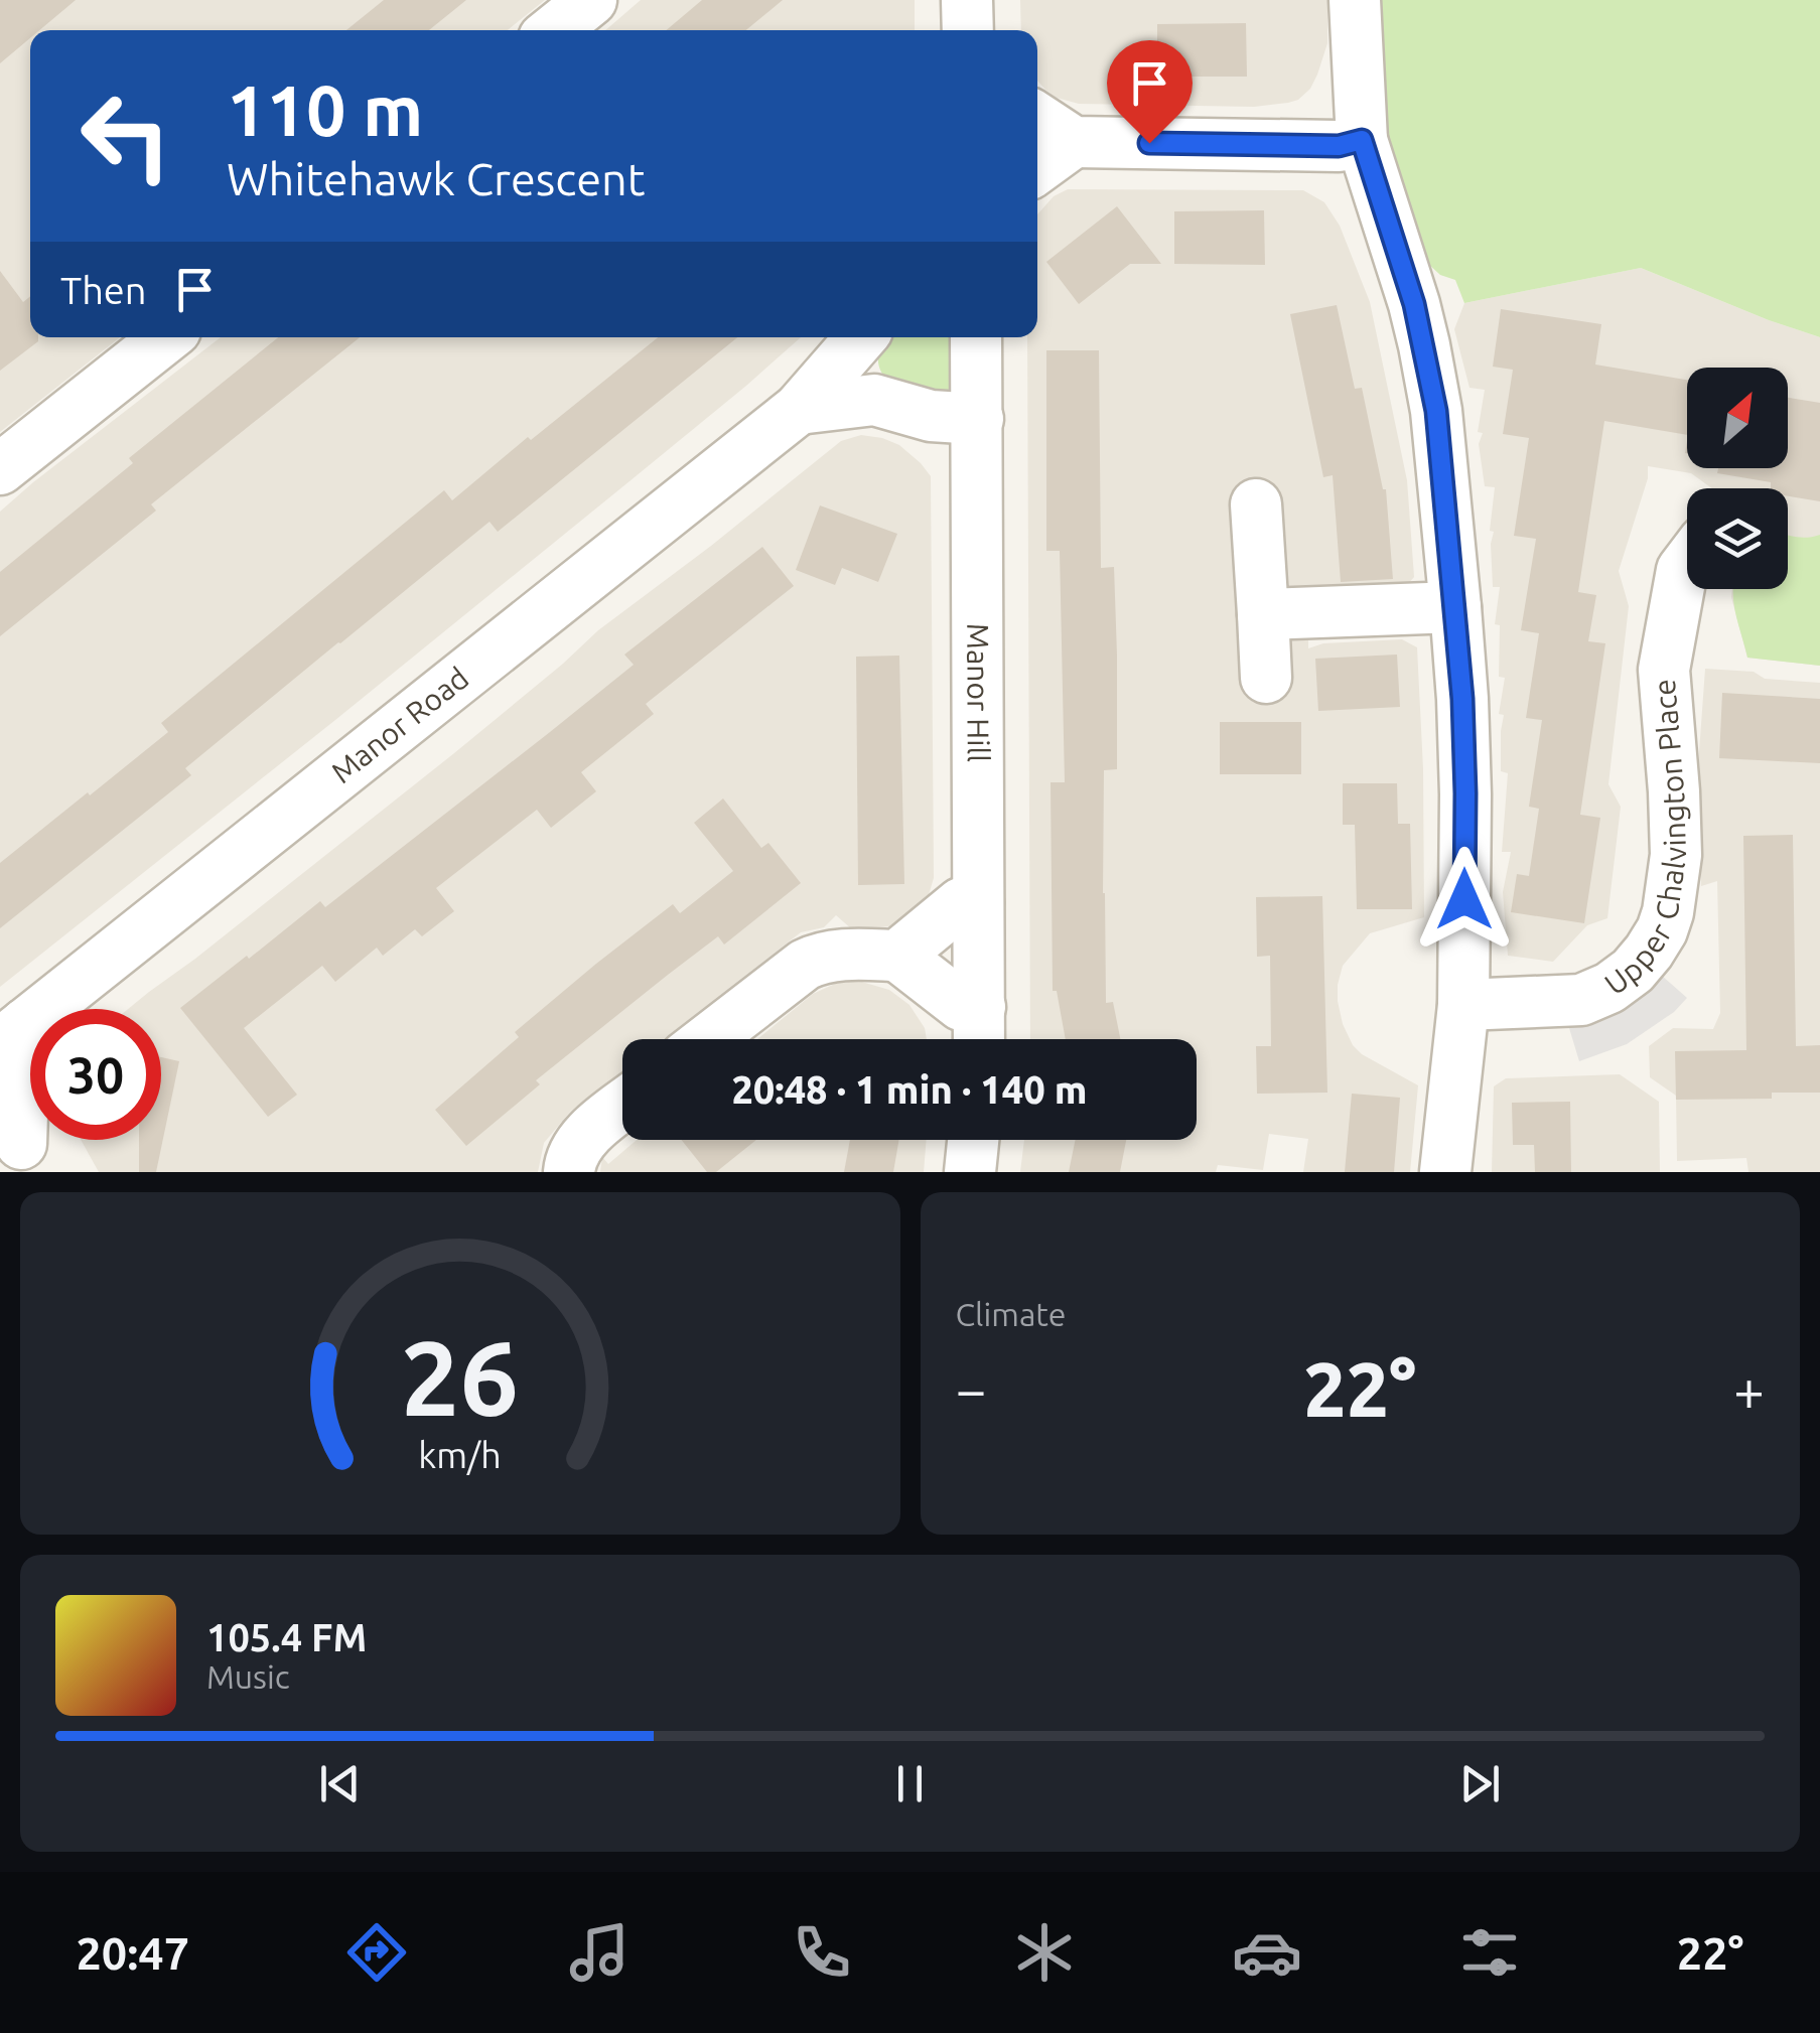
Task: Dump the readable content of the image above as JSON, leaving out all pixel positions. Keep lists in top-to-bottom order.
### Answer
{
  "streets": {
    "street": ["Manor Hill", "Manor Road", "Upper Chalvington Place"]
  },
  "north": "top right",
  "page": {
    "turn": ["110 m", "Whitehawk Crescent"],
    "then": "Then",
    "limit": "30",
    "trip": "20:48 · 1 min · 140 m",
    "tile": "Climate",
    "heat": ["−", "22°", "+"],
    "song": ["105.4 FM", "Music"],
    "tabs": ["20:47", "22°"],
    "gauge": ["26", "km/h"]
  }
}
